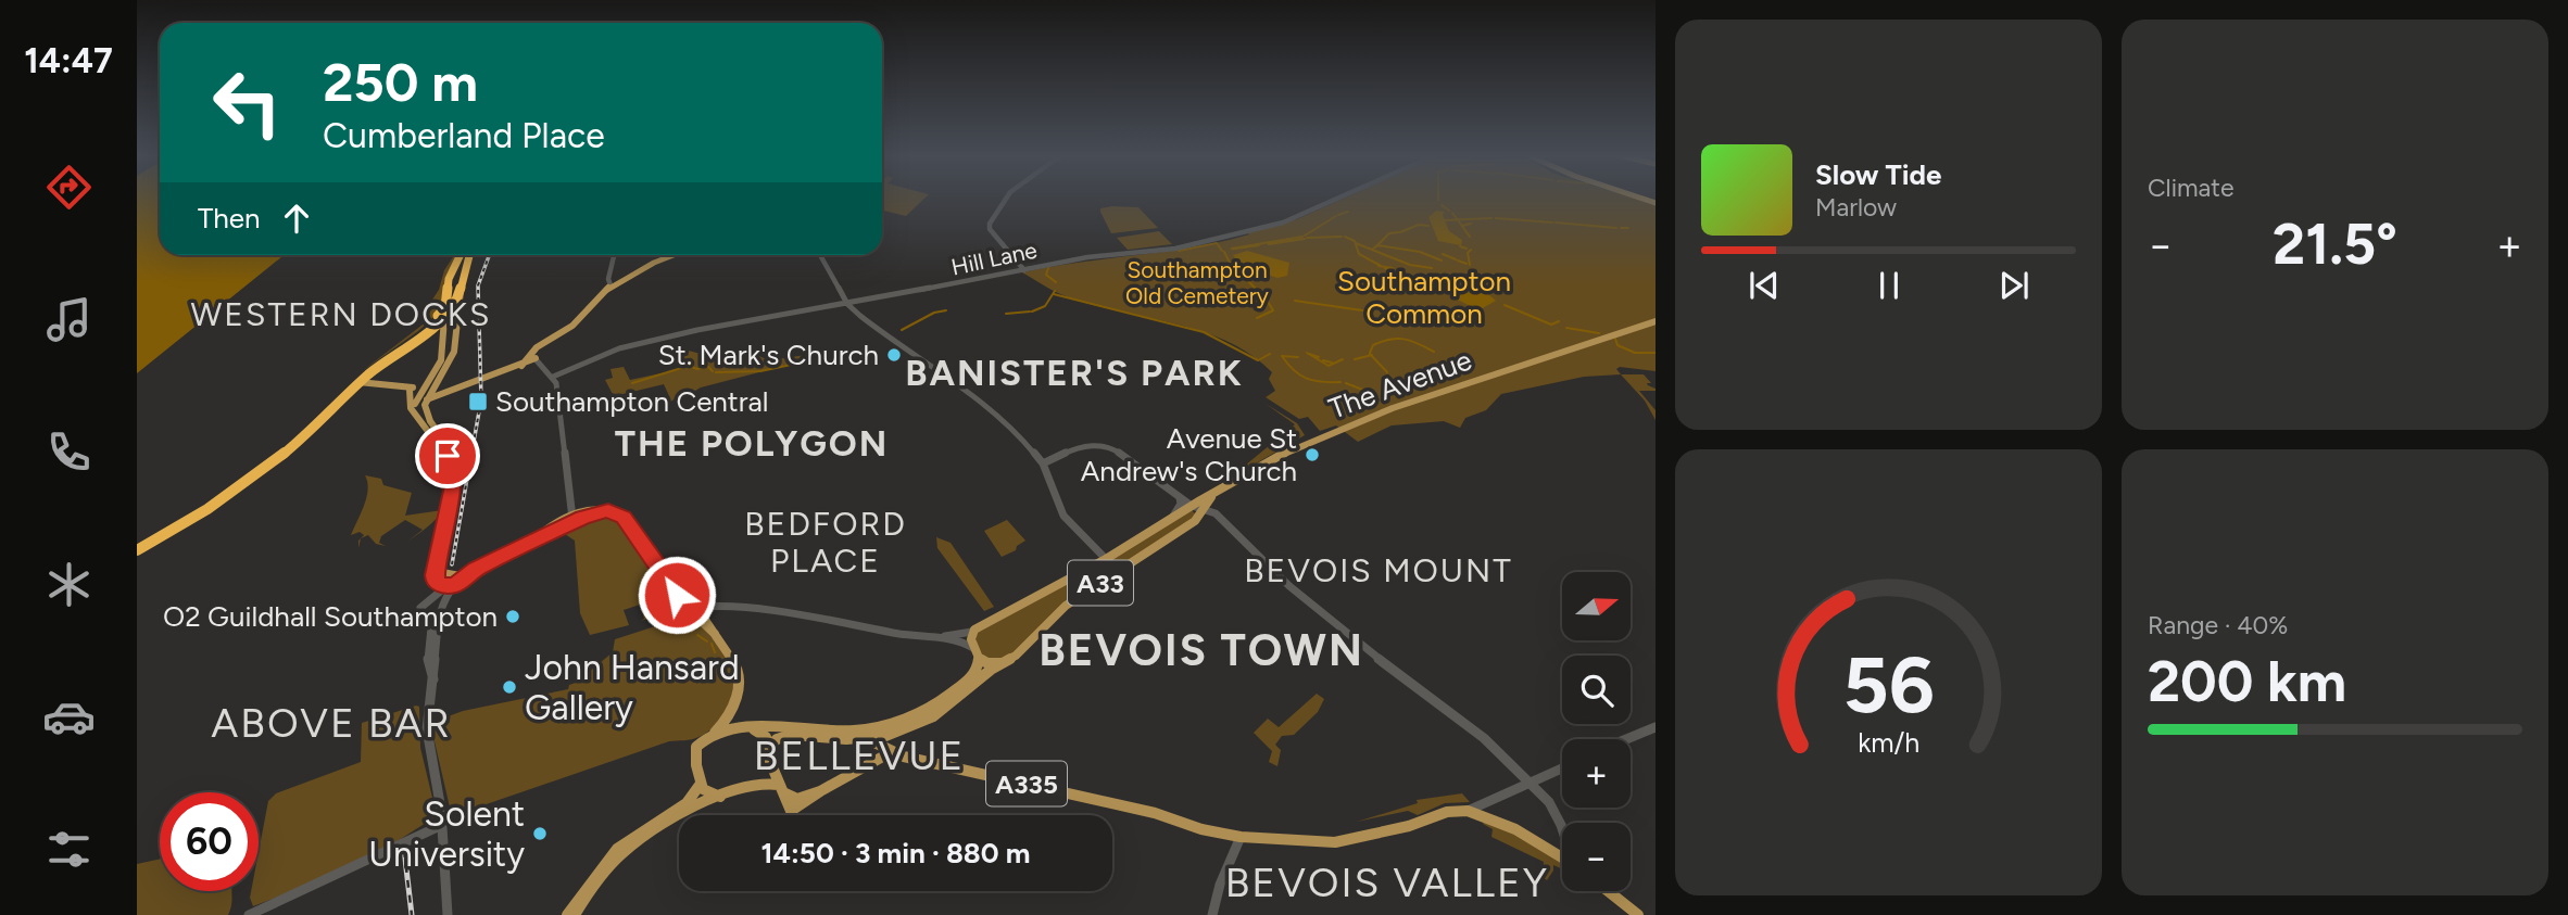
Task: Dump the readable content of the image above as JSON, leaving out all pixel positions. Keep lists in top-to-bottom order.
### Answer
{
  "streets": {
    "main road": ["The Avenue", "A33", "A335"],
    "street": ["Hill Lane"]
  },
  "crossings": [
    ["The Avenue", "A33"],
    ["A33", "A335"]
  ],
  "districts": [
    "WESTERN DOCKS",
    "BANISTER'S PARK",
    "THE POLYGON",
    "BEDFORD PLACE",
    "BEVOIS MOUNT",
    "BEVOIS TOWN",
    "ABOVE BAR",
    "BELLEVUE",
    "BEVOIS VALLEY"
  ],
  "parks": ["Southampton Old Cemetery", "Southampton Common"],
  "places": {
    "other": [
      "St. Mark's Church",
      "Avenue St Andrew's Church",
      "O2 Guildhall Southampton",
      "John Hansard Gallery",
      "Solent University"
    ],
    "transit": ["Southampton Central"]
  },
  "north": "right",
  "page": {
    "tabs": "14:47",
    "tile": [
      "Climate",
      ["Range · 40%", "200 km"]
    ],
    "turn": ["250 m", "Cumberland Place"],
    "song": ["Slow Tide", "Marlow"],
    "then": "Then",
    "heat": ["−", "21.5°", "+"],
    "map_buttons": ["+", "−"],
    "limit": "60",
    "trip": "14:50 · 3 min · 880 m",
    "gauge": ["56", "km/h"]
  }
}
